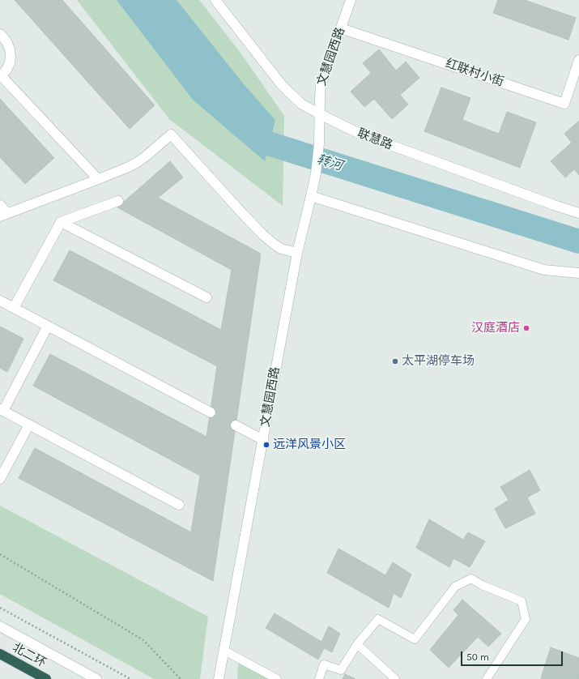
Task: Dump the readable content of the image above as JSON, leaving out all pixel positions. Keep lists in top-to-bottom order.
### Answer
{
  "streets": {
    "highway": ["北二环"],
    "street": ["文慧园西路", "红联村小街", "联慧路"]
  },
  "crossings": [
    ["文慧园西路", "红联村小街"],
    ["文慧园西路", "联慧路"]
  ],
  "water": ["转河"],
  "places": ["汉庭酒店", "太平湖停车场", "远洋风景小区"],
  "scale_bar": "50 m"
}
